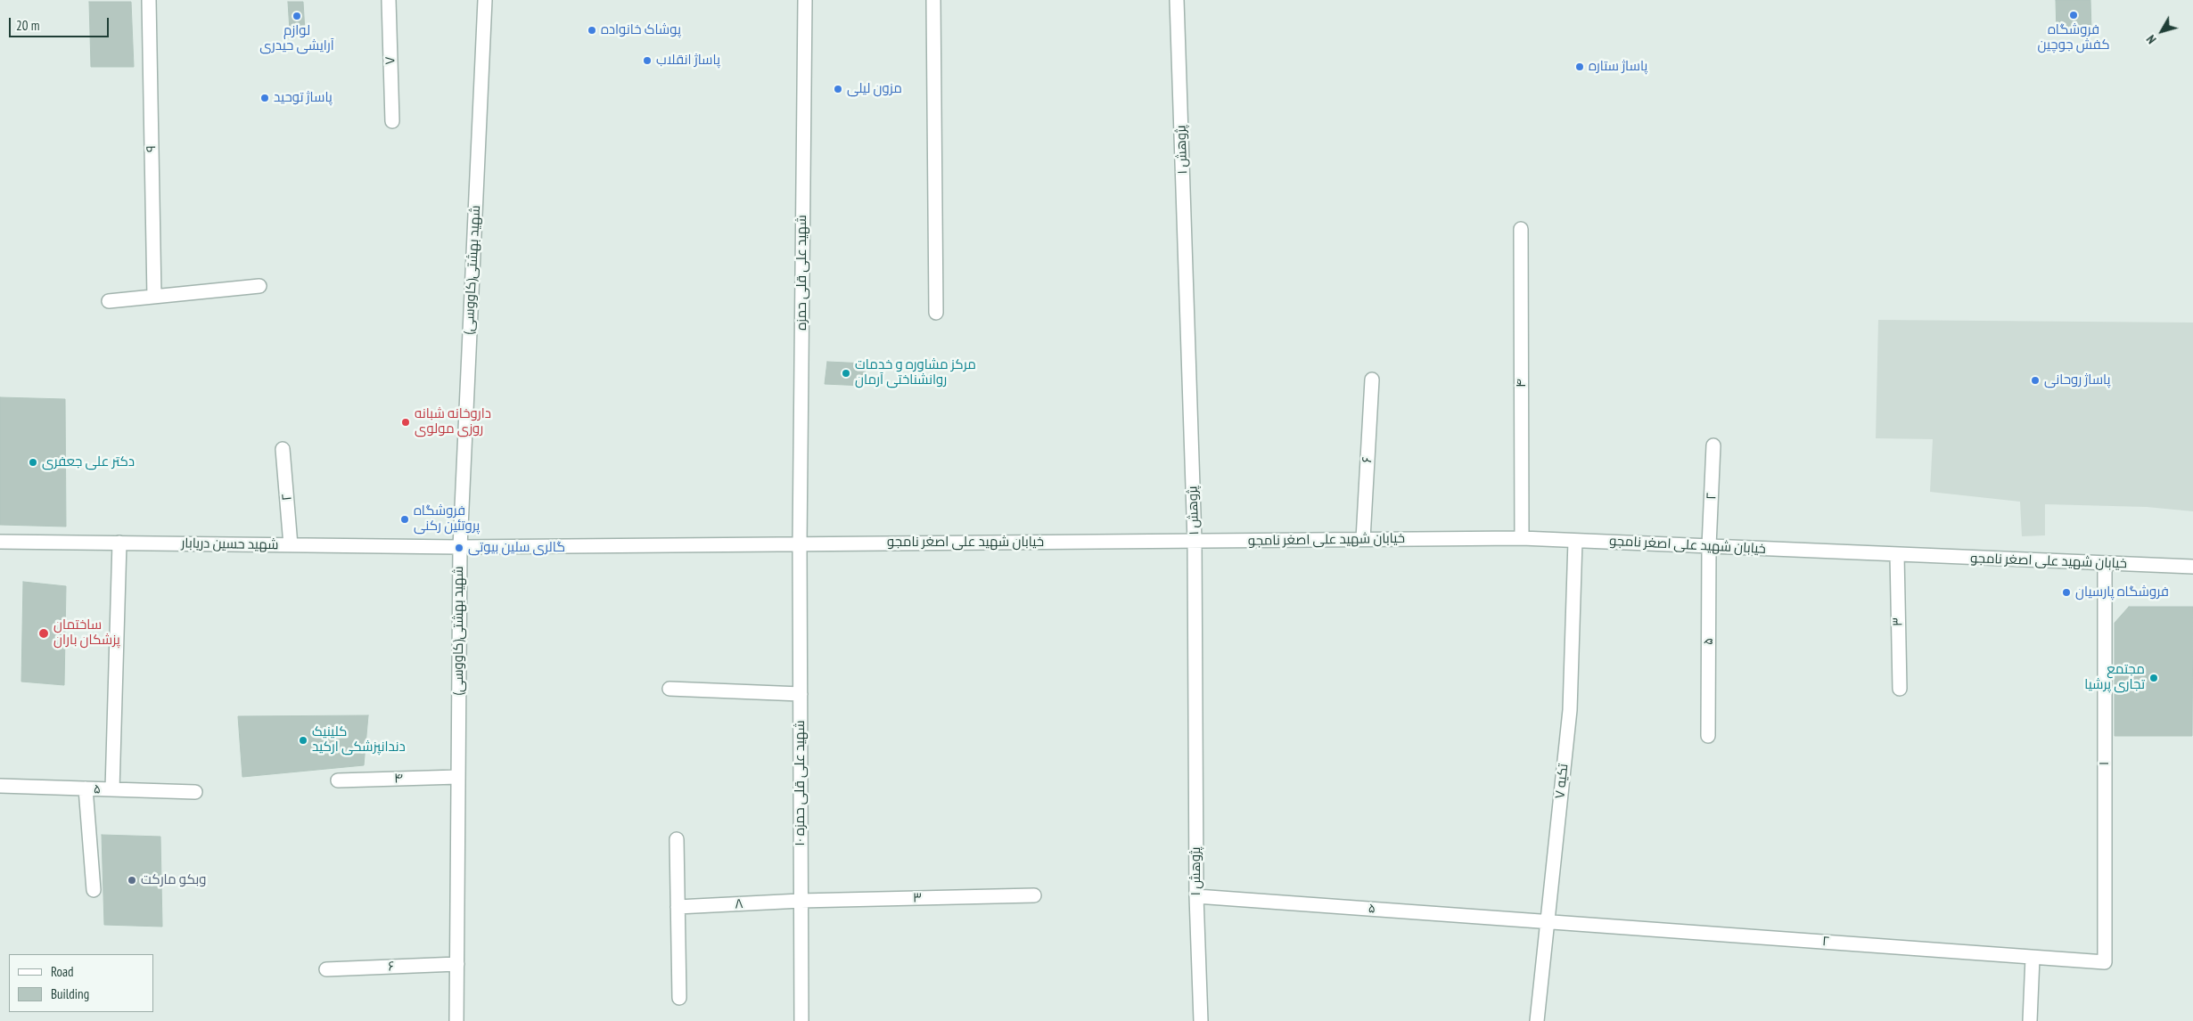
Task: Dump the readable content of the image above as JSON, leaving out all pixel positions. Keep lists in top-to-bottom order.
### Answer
{
  "streets": {
    "street": [
      "۷",
      "۹",
      "پژوهش ۱",
      "شهید بهشتی(کاووسی)",
      "شهید علی قلی حمزه",
      "۴",
      "۶",
      "۲",
      "خیابان شهید علی اصغر نامجو",
      "شهید حسین دریابار",
      "۳",
      "۵",
      "۱",
      "تکیه ۷",
      "شهید علی قلی حمزه ۱۰",
      "۸"
    ]
  },
  "crossings": [
    ["پژوهش ۱", "خیابان شهید علی اصغر نامجو"],
    ["پژوهش ۱", "۵"],
    ["شهید بهشتی(کاووسی)", "۴"],
    ["شهید بهشتی(کاووسی)", "۶"],
    ["شهید بهشتی(کاووسی)", "خیابان شهید علی اصغر نامجو"],
    ["شهید بهشتی(کاووسی)", "شهید حسین دریابار"],
    ["شهید علی قلی حمزه", "خیابان شهید علی اصغر نامجو"],
    ["شهید علی قلی حمزه", "شهید علی قلی حمزه ۱۰"],
    ["۴", "خیابان شهید علی اصغر نامجو"],
    ["۶", "خیابان شهید علی اصغر نامجو"],
    ["۲", "خیابان شهید علی اصغر نامجو"],
    ["۲", "شهید حسین دریابار"],
    ["۲", "۵"],
    ["۲", "۱"],
    ["۲", "تکیه ۷"],
    ["خیابان شهید علی اصغر نامجو", "شهید حسین دریابار"],
    ["خیابان شهید علی اصغر نامجو", "۳"],
    ["خیابان شهید علی اصغر نامجو", "۵"],
    ["خیابان شهید علی اصغر نامجو", "۱"],
    ["خیابان شهید علی اصغر نامجو", "تکیه ۷"],
    ["خیابان شهید علی اصغر نامجو", "شهید علی قلی حمزه ۱۰"],
    ["۳", "شهید علی قلی حمزه ۱۰"],
    ["۳", "۸"],
    ["۵", "تکیه ۷"],
    ["شهید علی قلی حمزه ۱۰", "۸"]
  ],
  "places": [
    "فروشگاه کفش جوچین",
    "لوازم آرایشی حیدری",
    "پوشاک خانواده",
    "پاساژ انقلاب",
    "پاساژ ستاره",
    "مزون لیلی",
    "پاساژ توحید",
    "مرکز مشاوره و خدمات روانشناختی آرمان",
    "پاساژ روحانی",
    "داروخانه شبانه روزی مولوی",
    "دکتر علی جعفری",
    "فروشگاه پروتئین رکنی",
    "گالری سلین بیوتی",
    "فروشگاه پارسیان",
    "ساختمان پزشکان باران",
    "مجتمع تجاری پرشیا",
    "کلینیک دندانپزشکی ارکید",
    "وبکو مارکت"
  ],
  "legend": ["Road", "Building"],
  "scale_bar": "20 m",
  "north": "bottom left"
}
